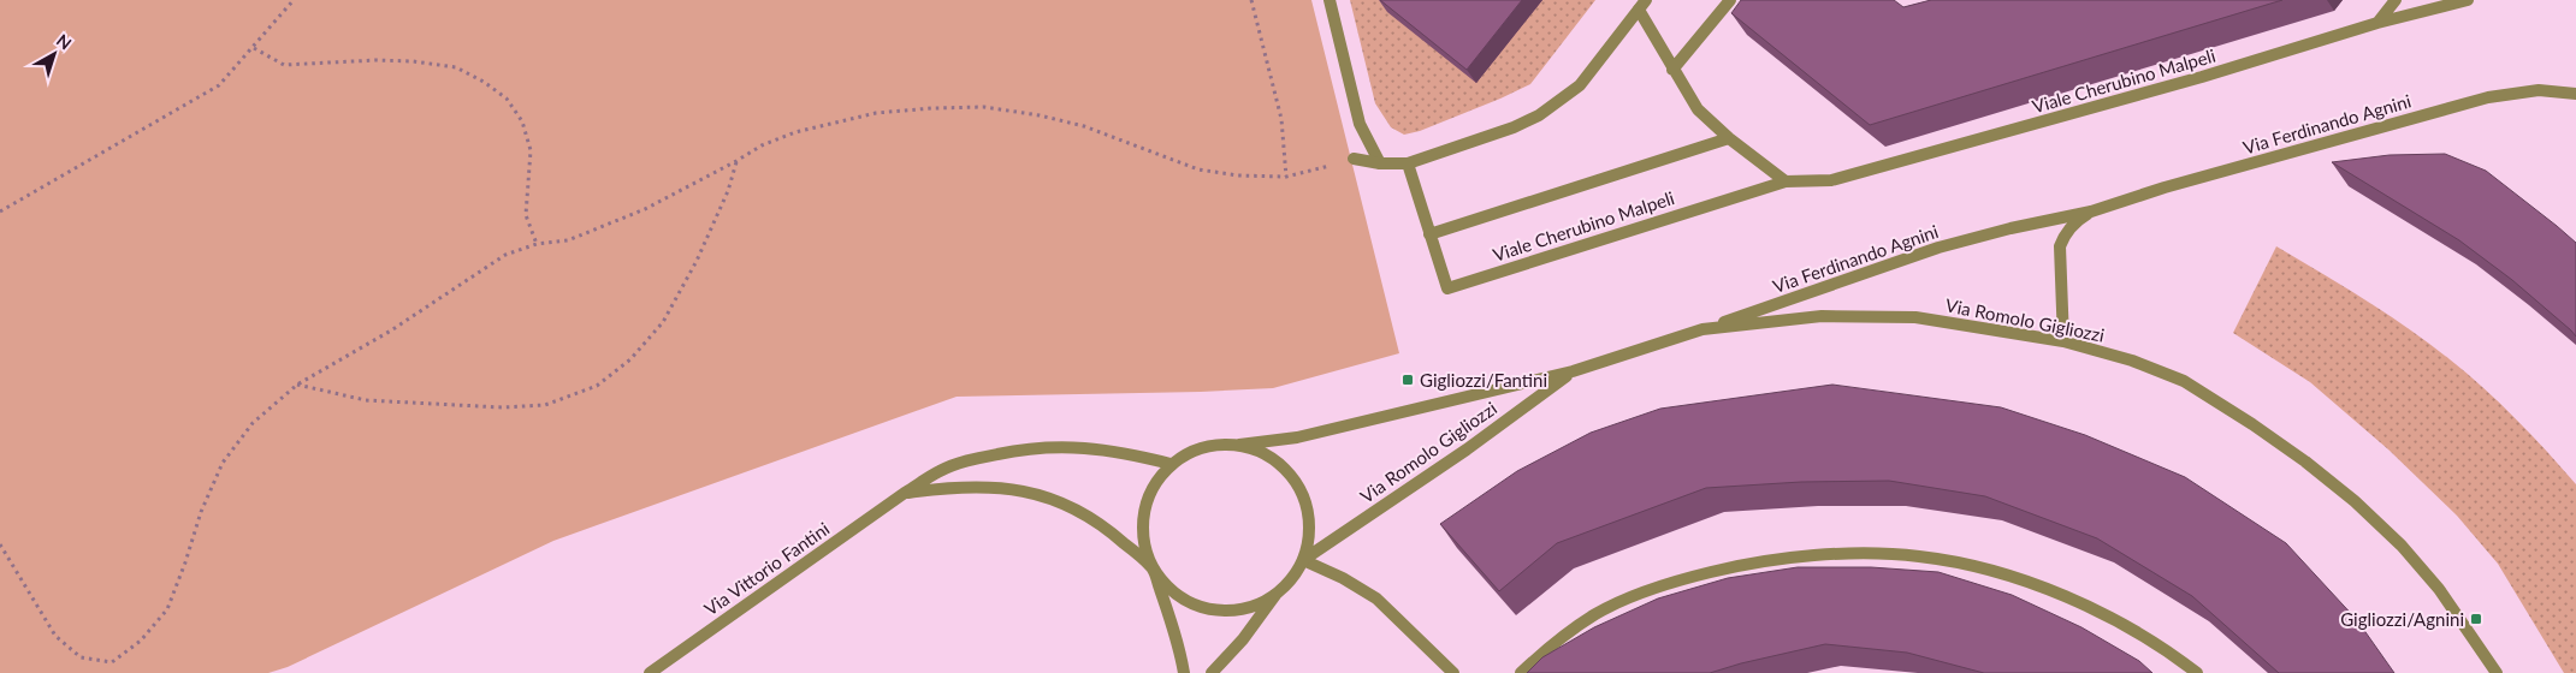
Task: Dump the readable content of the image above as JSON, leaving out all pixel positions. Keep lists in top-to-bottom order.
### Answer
{
  "streets": {
    "street": [
      "Viale Cherubino Malpeli",
      "Via Ferdinando Agnini",
      "Via Romolo Gigliozzi",
      "Via Vittorio Fantini"
    ]
  },
  "crossings": [
    ["Via Ferdinando Agnini", "Via Romolo Gigliozzi"],
    ["Via Romolo Gigliozzi", "Via Vittorio Fantini"]
  ],
  "places": {
    "transit": ["Gigliozzi/Fantini", "Gigliozzi/Agnini"]
  },
  "north": "top right"
}
